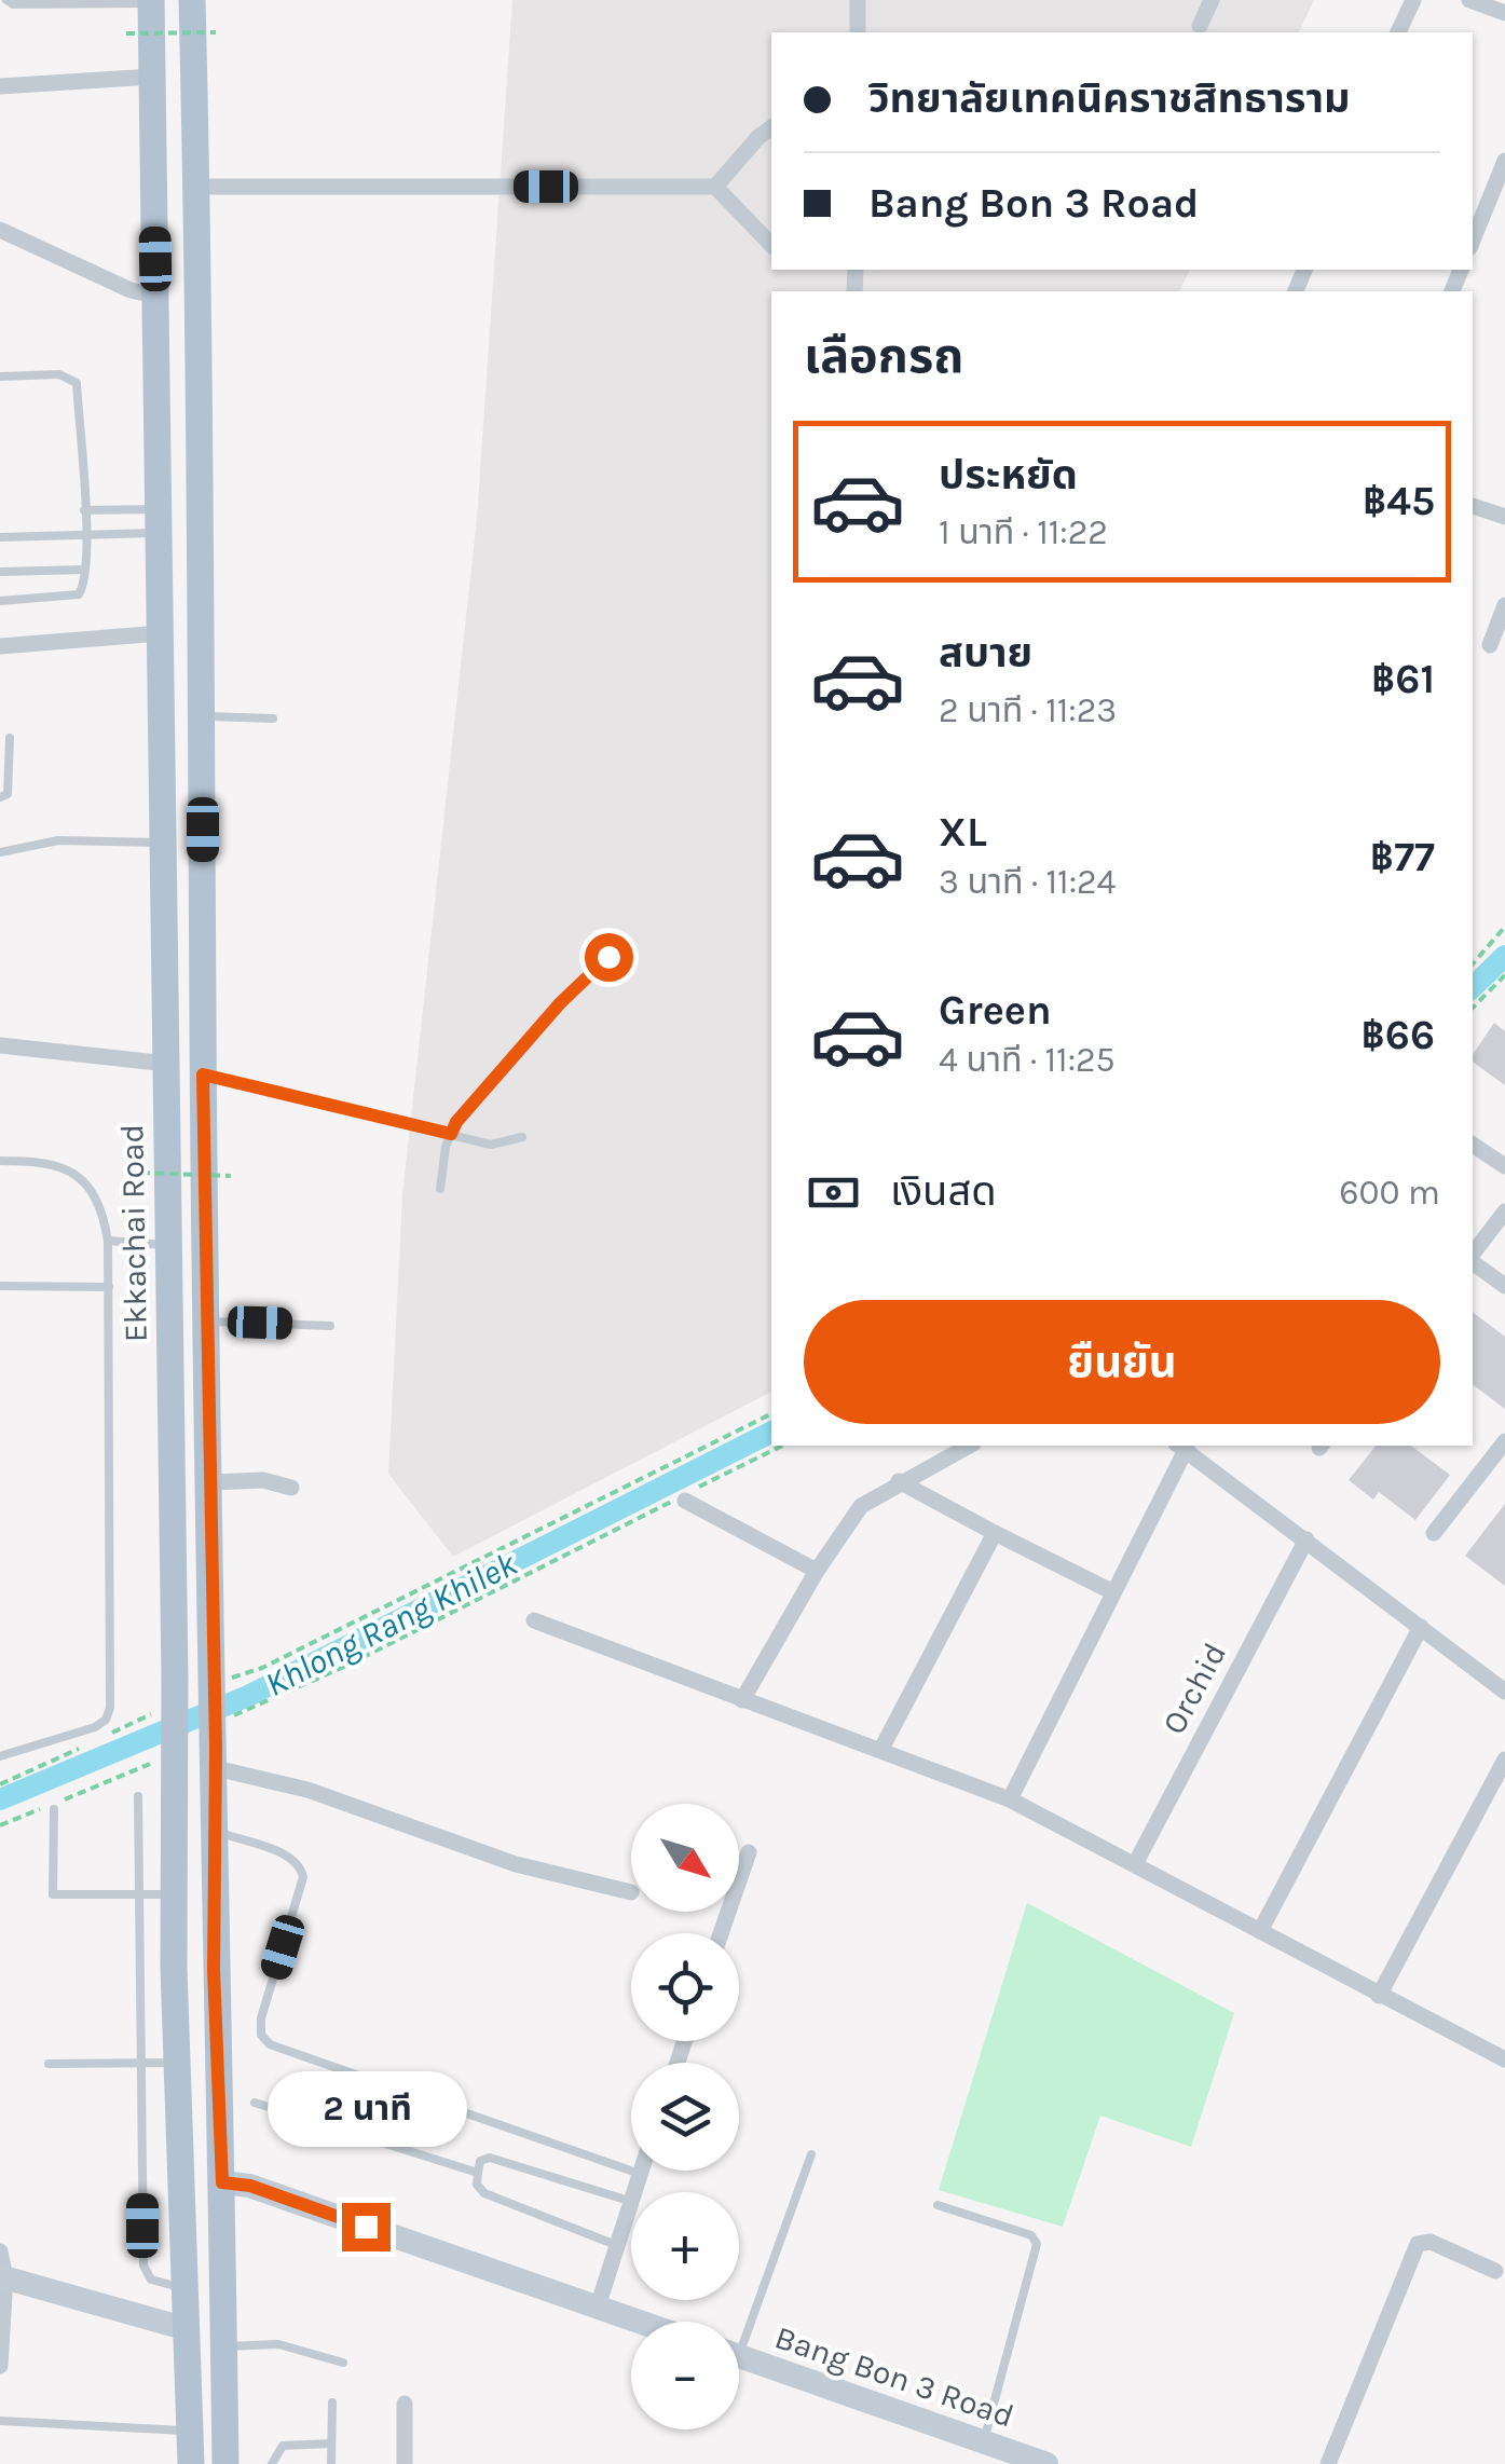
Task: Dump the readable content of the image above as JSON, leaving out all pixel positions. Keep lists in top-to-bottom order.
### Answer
{
  "streets": {
    "main road": ["Ekkachai Road", "Bang Bon 3 Road"],
    "street": ["Orchid"]
  },
  "water": ["Khlong Rang Khilek"],
  "north": "bottom right",
  "page": {
    "banner": ["วิทยาลัยเทคนิคราชสิทธาราม", "Bang Bon 3 Road"],
    "heading": "เลือกรถ",
    "list": [
      {
        "name": "ประหยัด",
        "note": "1 นาที · 11:22",
        "value": "฿45"
      },
      {
        "name": "สบาย",
        "note": "2 นาที · 11:23",
        "value": "฿61"
      },
      {
        "name": "XL",
        "note": "3 นาที · 11:24",
        "value": "฿77"
      },
      {
        "name": "Green",
        "note": "4 นาที · 11:25",
        "value": "฿66"
      }
    ],
    "pay": ["เงินสด", "600 m"],
    "buttons": "ยืนยัน",
    "map_buttons": ["+", "−"],
    "bubble": "2 นาที"
  }
}
